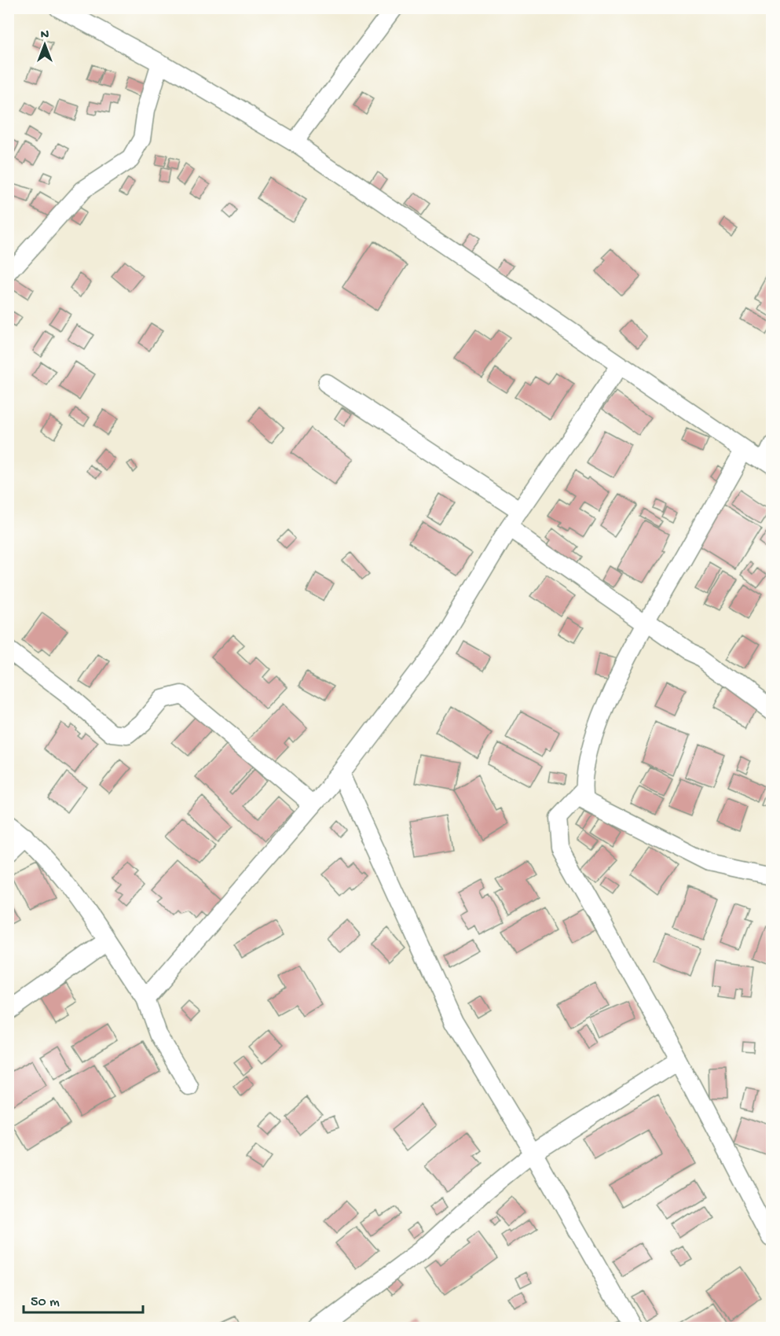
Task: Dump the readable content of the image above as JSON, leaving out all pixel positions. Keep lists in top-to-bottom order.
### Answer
{
  "scale_bar": "50 m",
  "north": "top"
}
